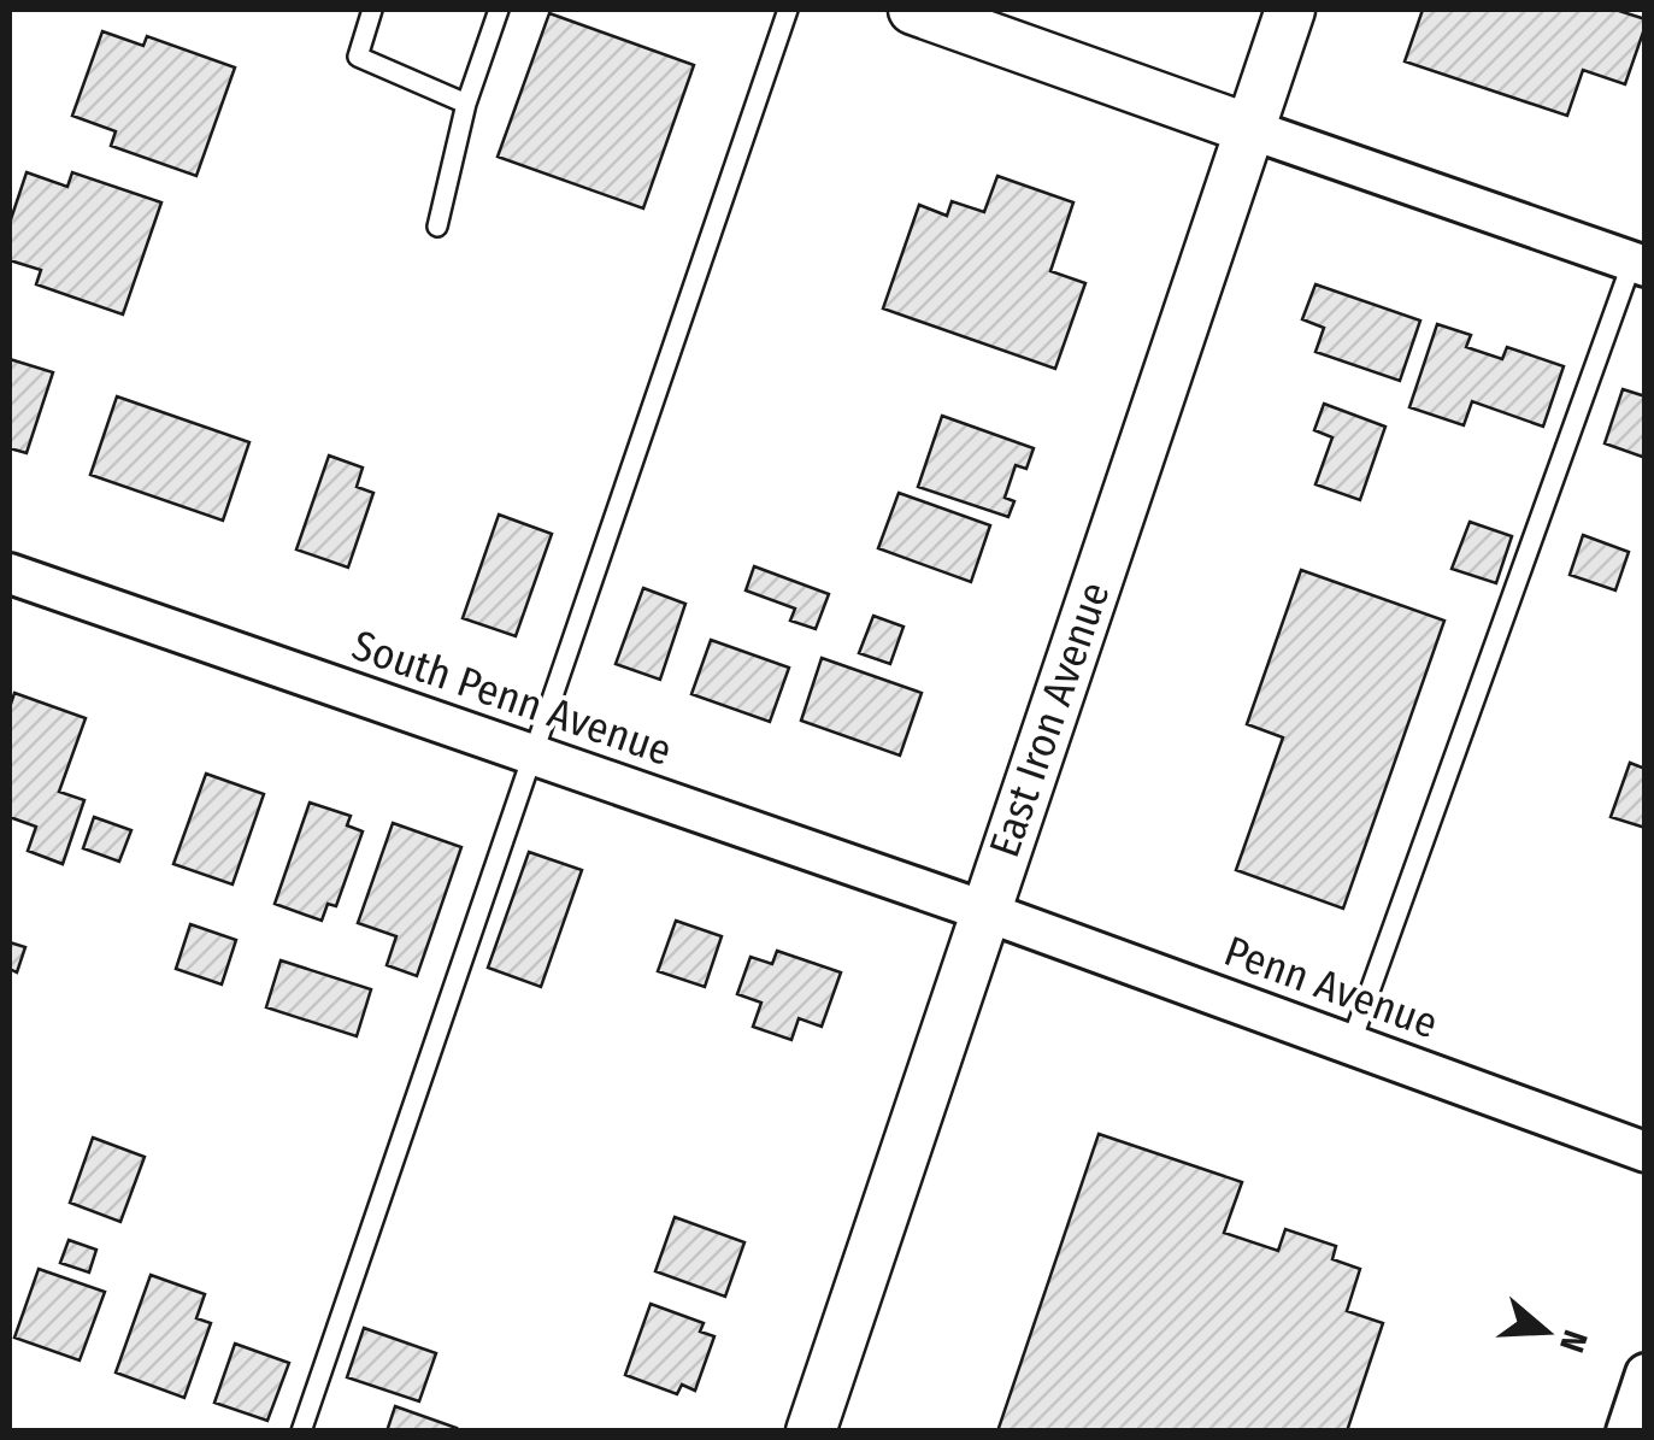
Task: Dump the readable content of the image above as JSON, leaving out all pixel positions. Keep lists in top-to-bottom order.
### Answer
{
  "streets": {
    "street": ["South Penn Avenue", "East Iron Avenue", "Penn Avenue"]
  },
  "crossings": [
    ["South Penn Avenue", "East Iron Avenue"],
    ["South Penn Avenue", "Penn Avenue"],
    ["East Iron Avenue", "Penn Avenue"]
  ],
  "north": "right"
}
